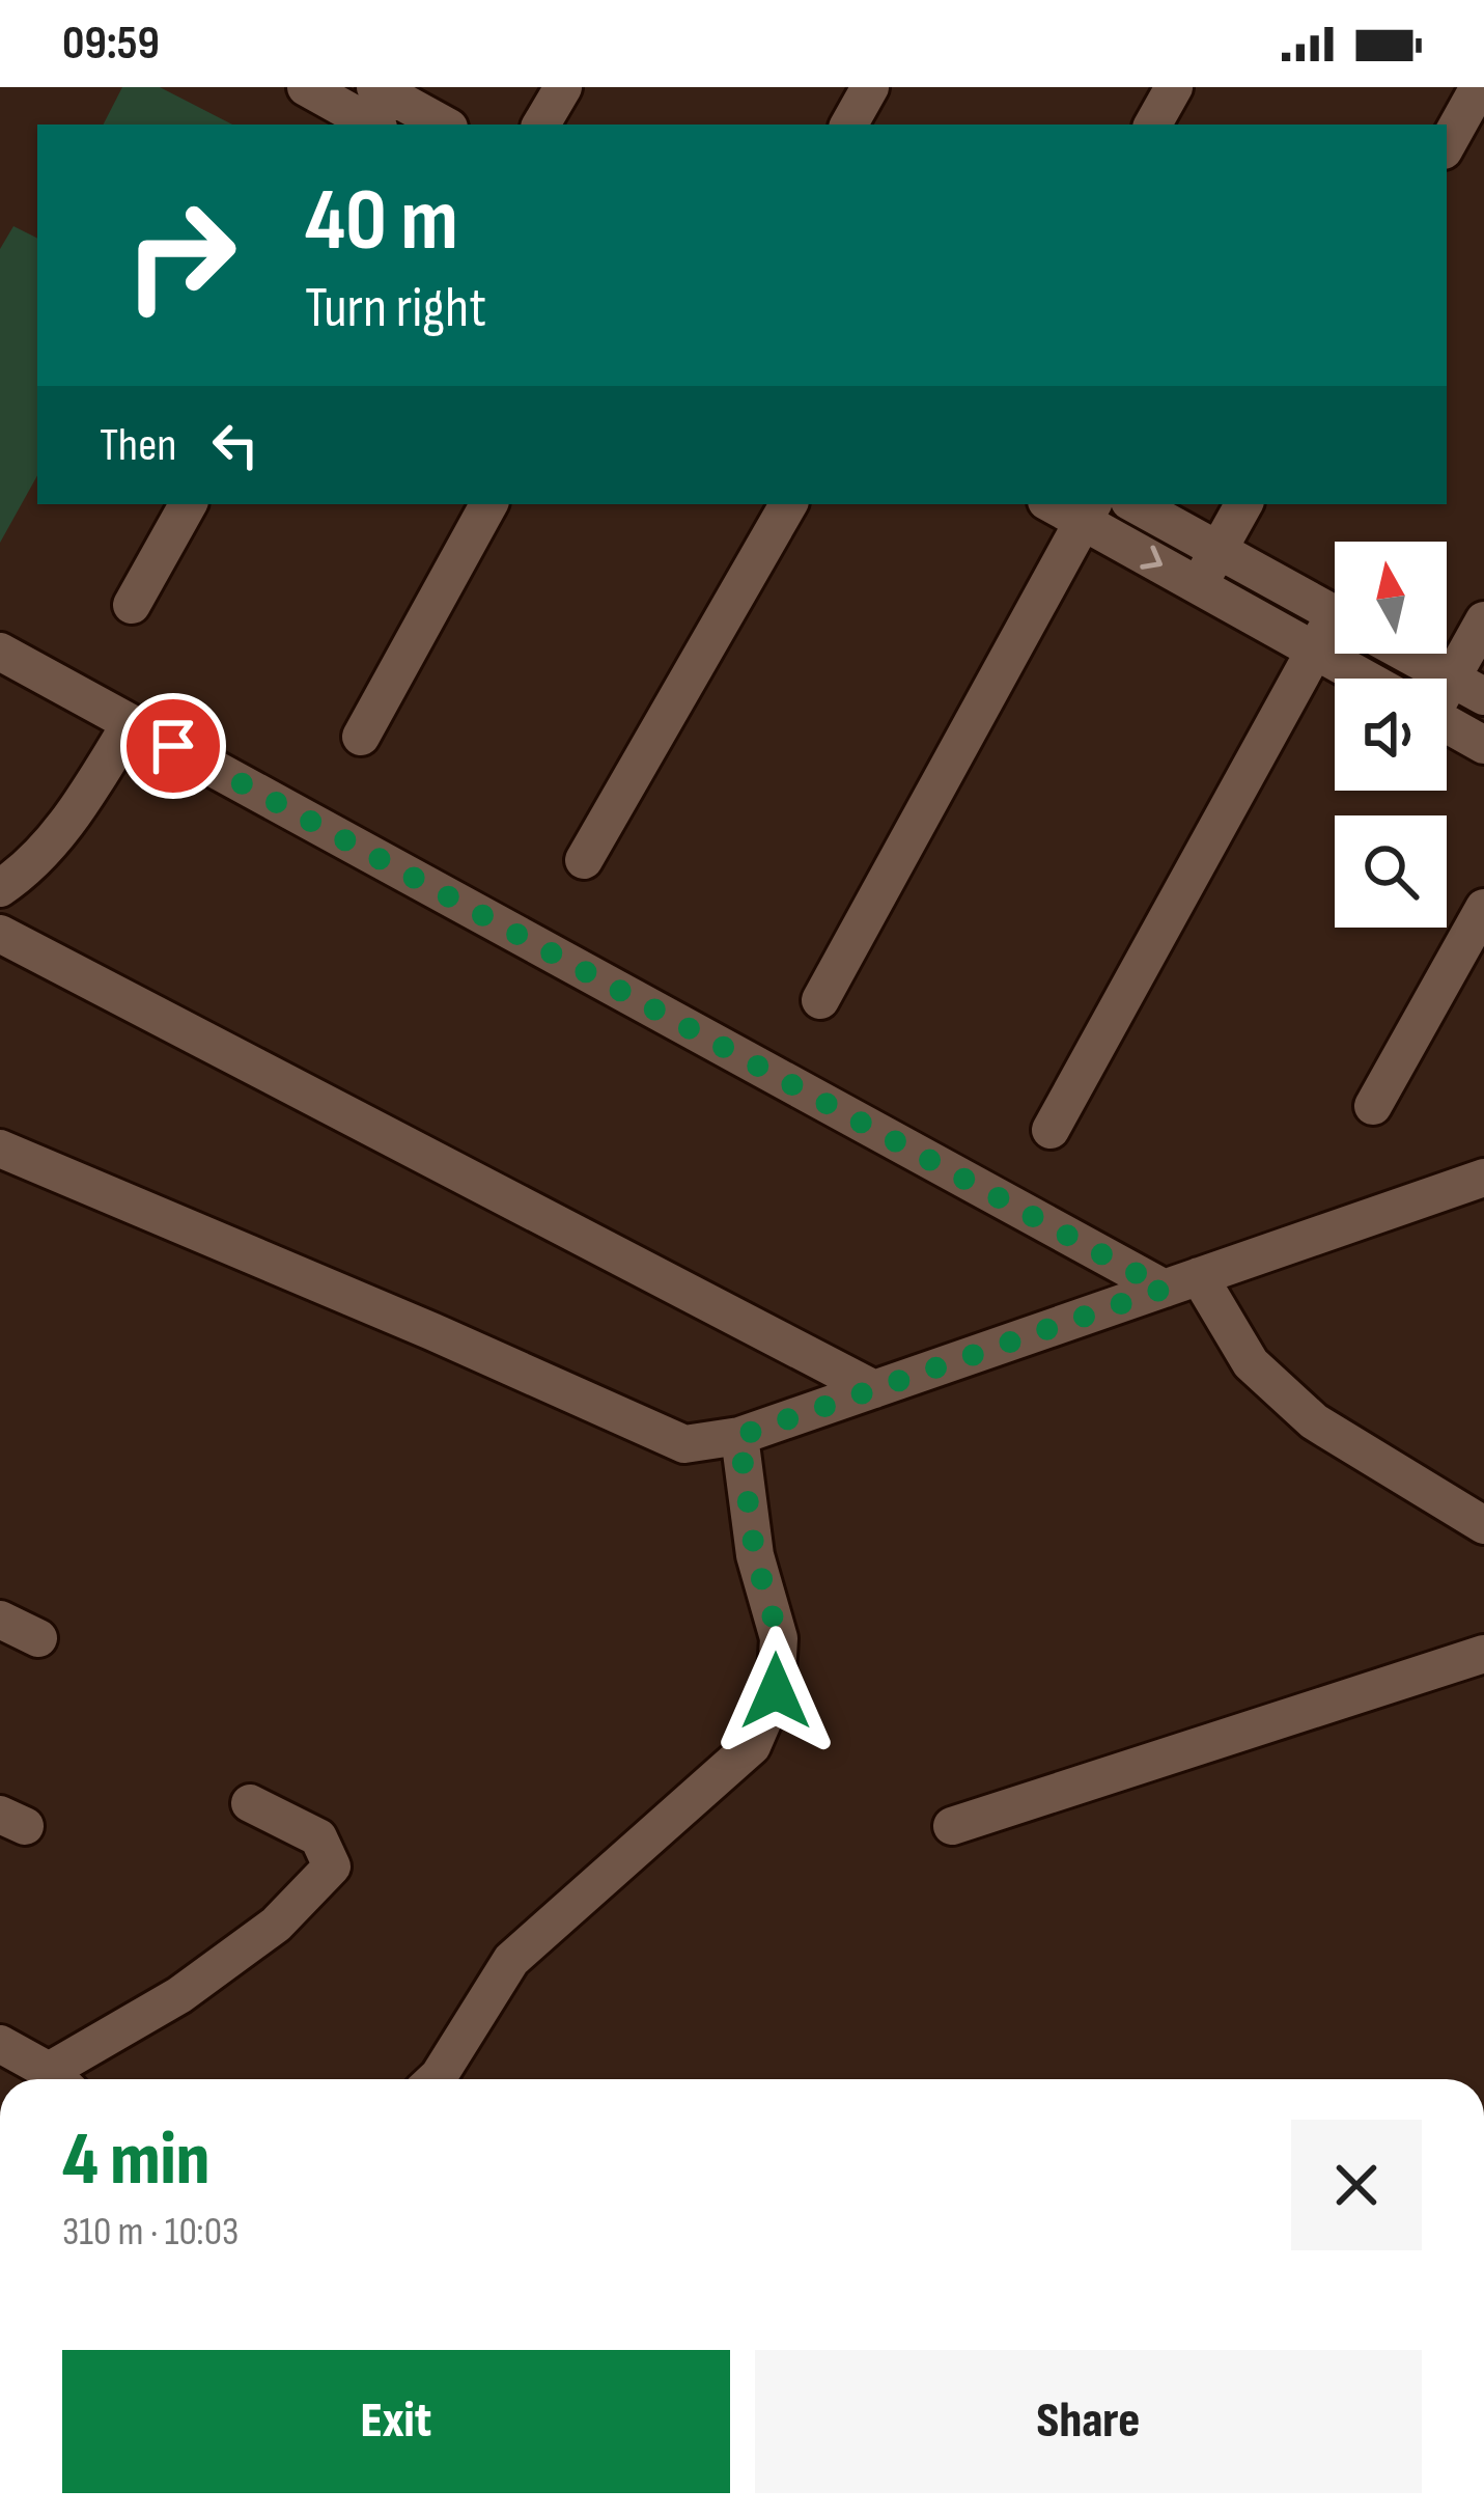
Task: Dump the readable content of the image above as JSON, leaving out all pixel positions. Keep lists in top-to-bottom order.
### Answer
{
  "north": "top",
  "page": {
    "status": "09:59",
    "turn": ["40 m", "Turn right"],
    "then": "Then",
    "heading": ["4 min", "310 m · 10:03"],
    "buttons": ["Exit", "Share"]
  }
}
